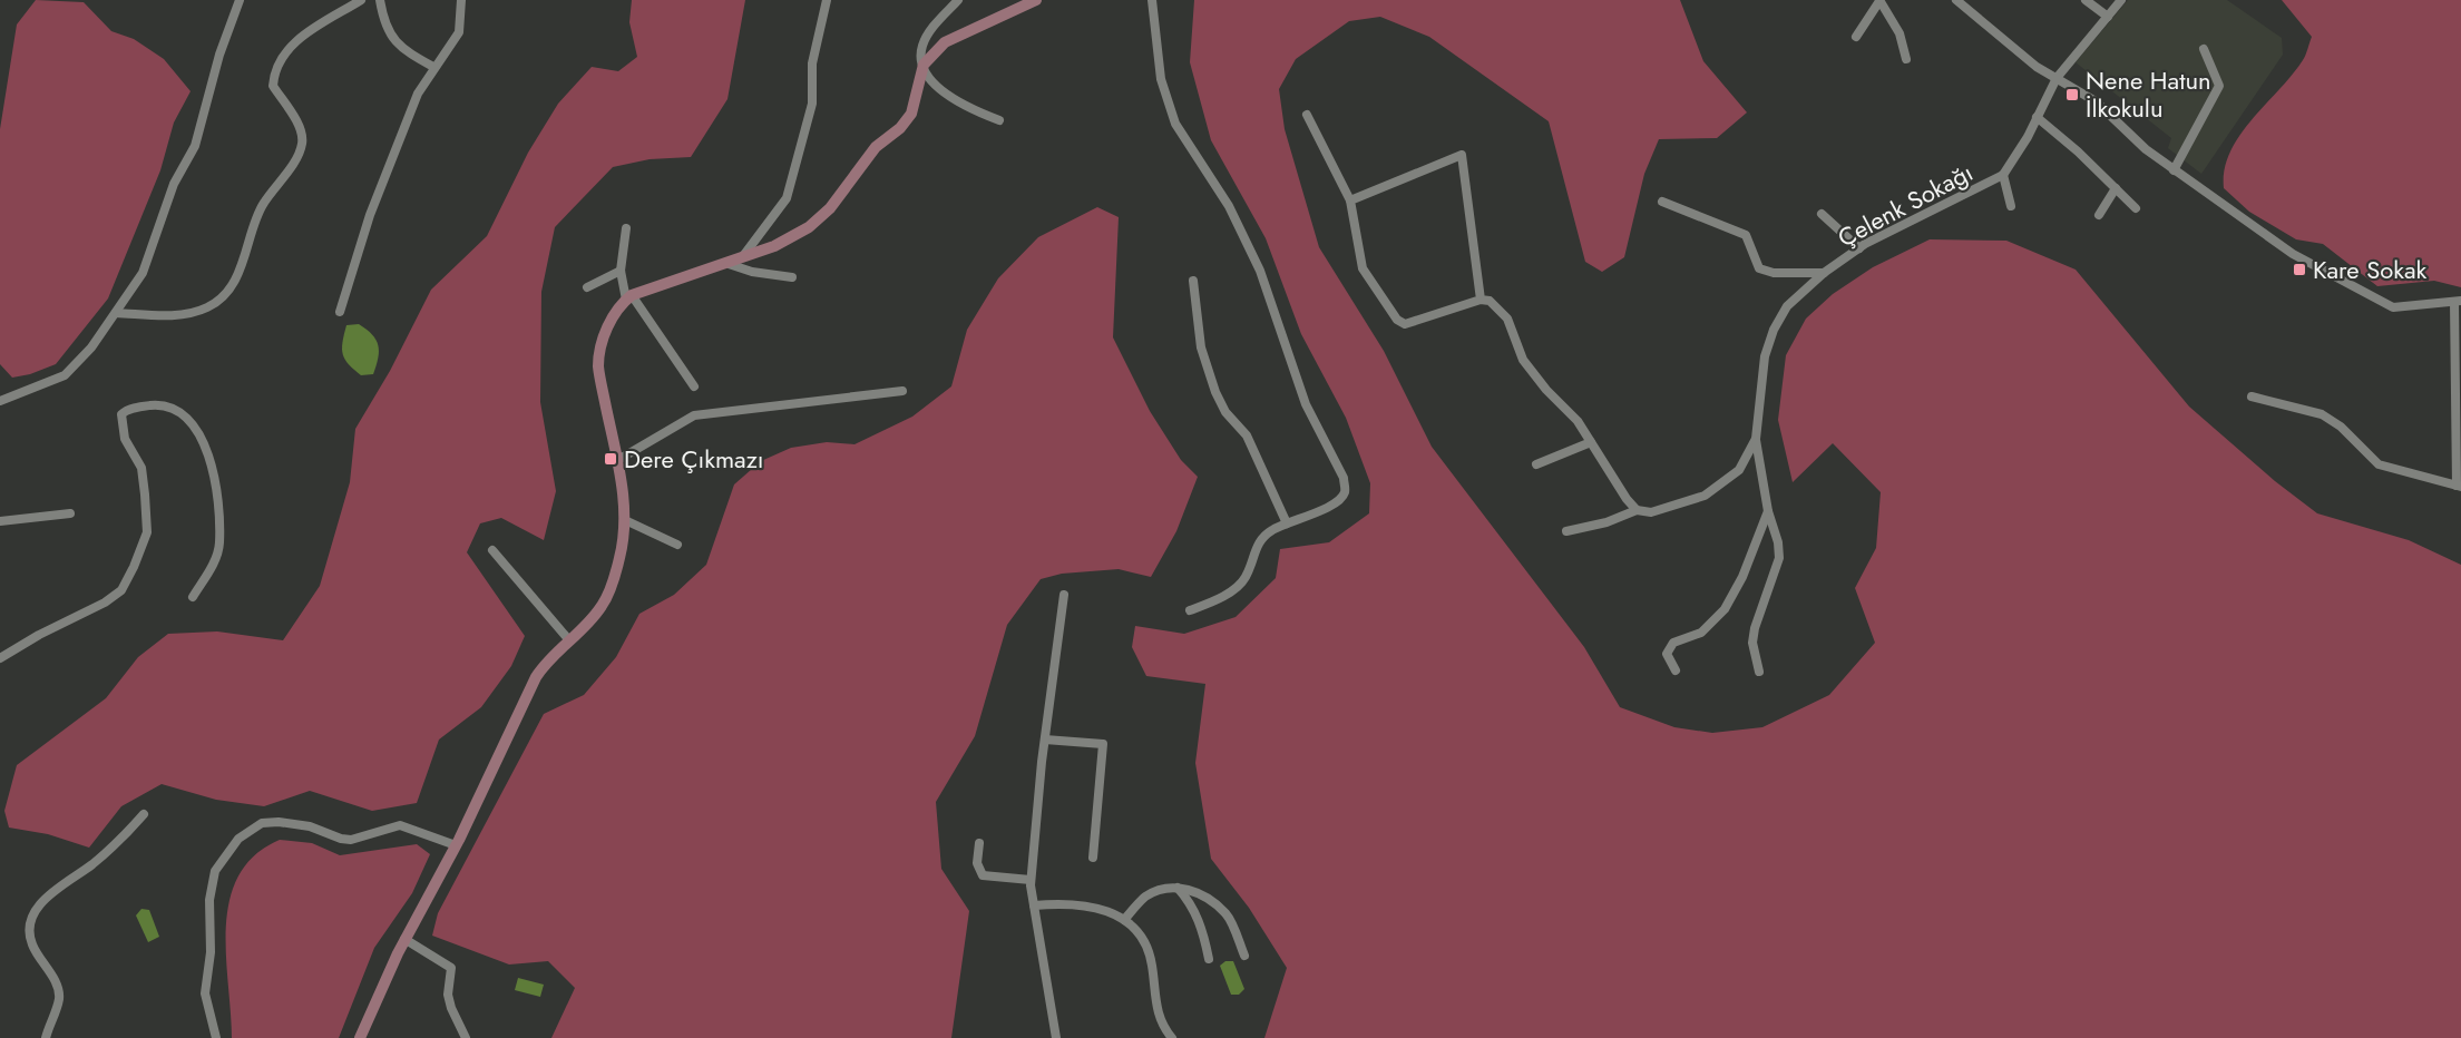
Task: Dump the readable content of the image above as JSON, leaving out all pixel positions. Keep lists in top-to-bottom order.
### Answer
{
  "streets": {
    "street": ["Çelenk Sokağı"]
  },
  "places": {
    "transit": ["Nene Hatun İlkokulu", "Kare Sokak", "Dere Çıkmazı"]
  }
}
